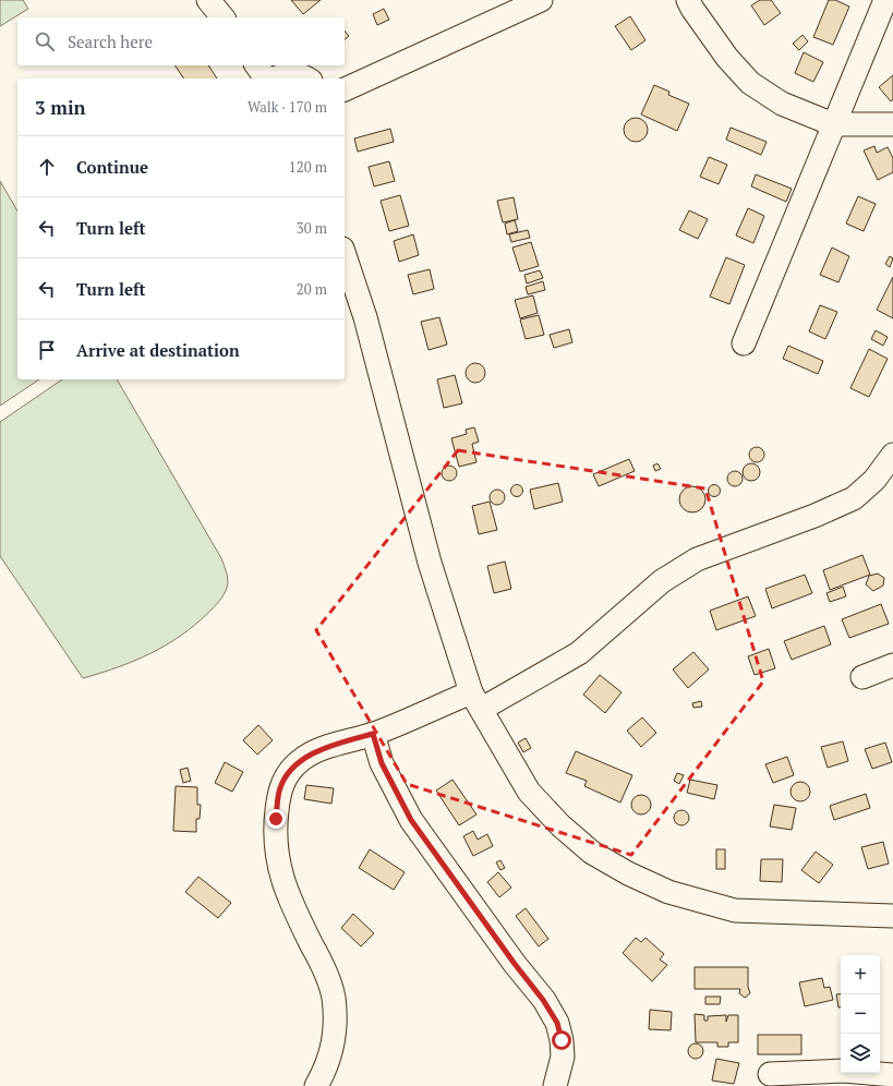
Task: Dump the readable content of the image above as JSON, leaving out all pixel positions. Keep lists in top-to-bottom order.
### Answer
{
  "page": {
    "search": "Search here",
    "heading": ["3 min", "Walk · 170 m"],
    "list": [
      ["Continue", "120 m"],
      ["Turn left", "30 m"],
      ["Turn left", "20 m"],
      "Arrive at destination"
    ],
    "map_buttons": ["+", "−"]
  }
}
